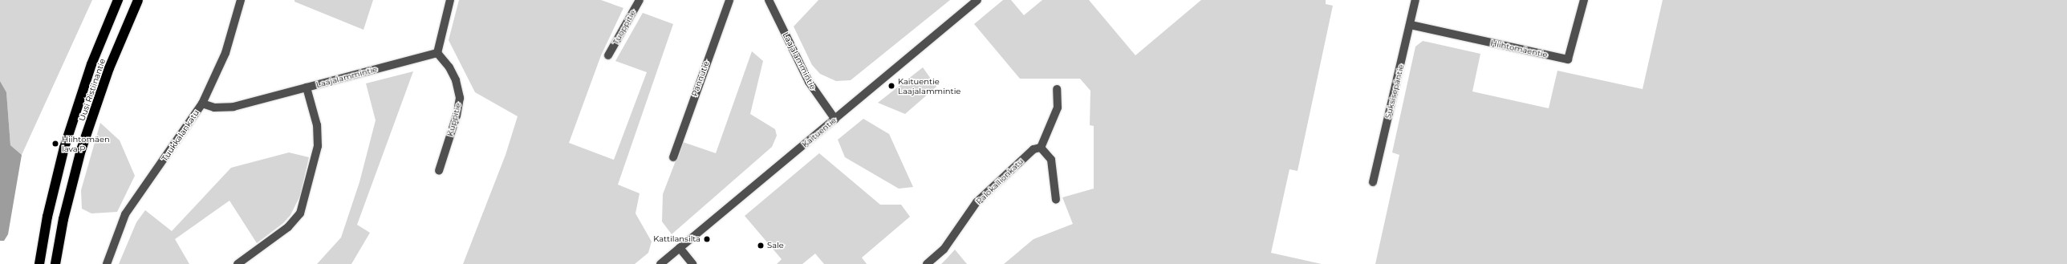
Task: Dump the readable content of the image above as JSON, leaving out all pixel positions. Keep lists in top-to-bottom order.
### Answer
{
  "streets": {
    "highway": ["Uusi Ristiinantie"],
    "street": [
      "Tuoppitie",
      "Hiihtomäentie",
      "Laajalammintie",
      "Pannutie",
      "Suksisepäntie",
      "Kuppitie",
      "Kaituentie",
      "Tuukkalankatu",
      "Palokallionkatu"
    ]
  },
  "crossings": [
    ["Hiihtomäentie", "Suksisepäntie"],
    ["Laajalammintie", "Kuppitie"],
    ["Laajalammintie", "Kaituentie"],
    ["Laajalammintie", "Tuukkalankatu"]
  ],
  "places": [
    "Kaituentie Laajalammintie",
    "Hiihtomäen lava P",
    "Kattilansilta",
    "Sale"
  ]
}
